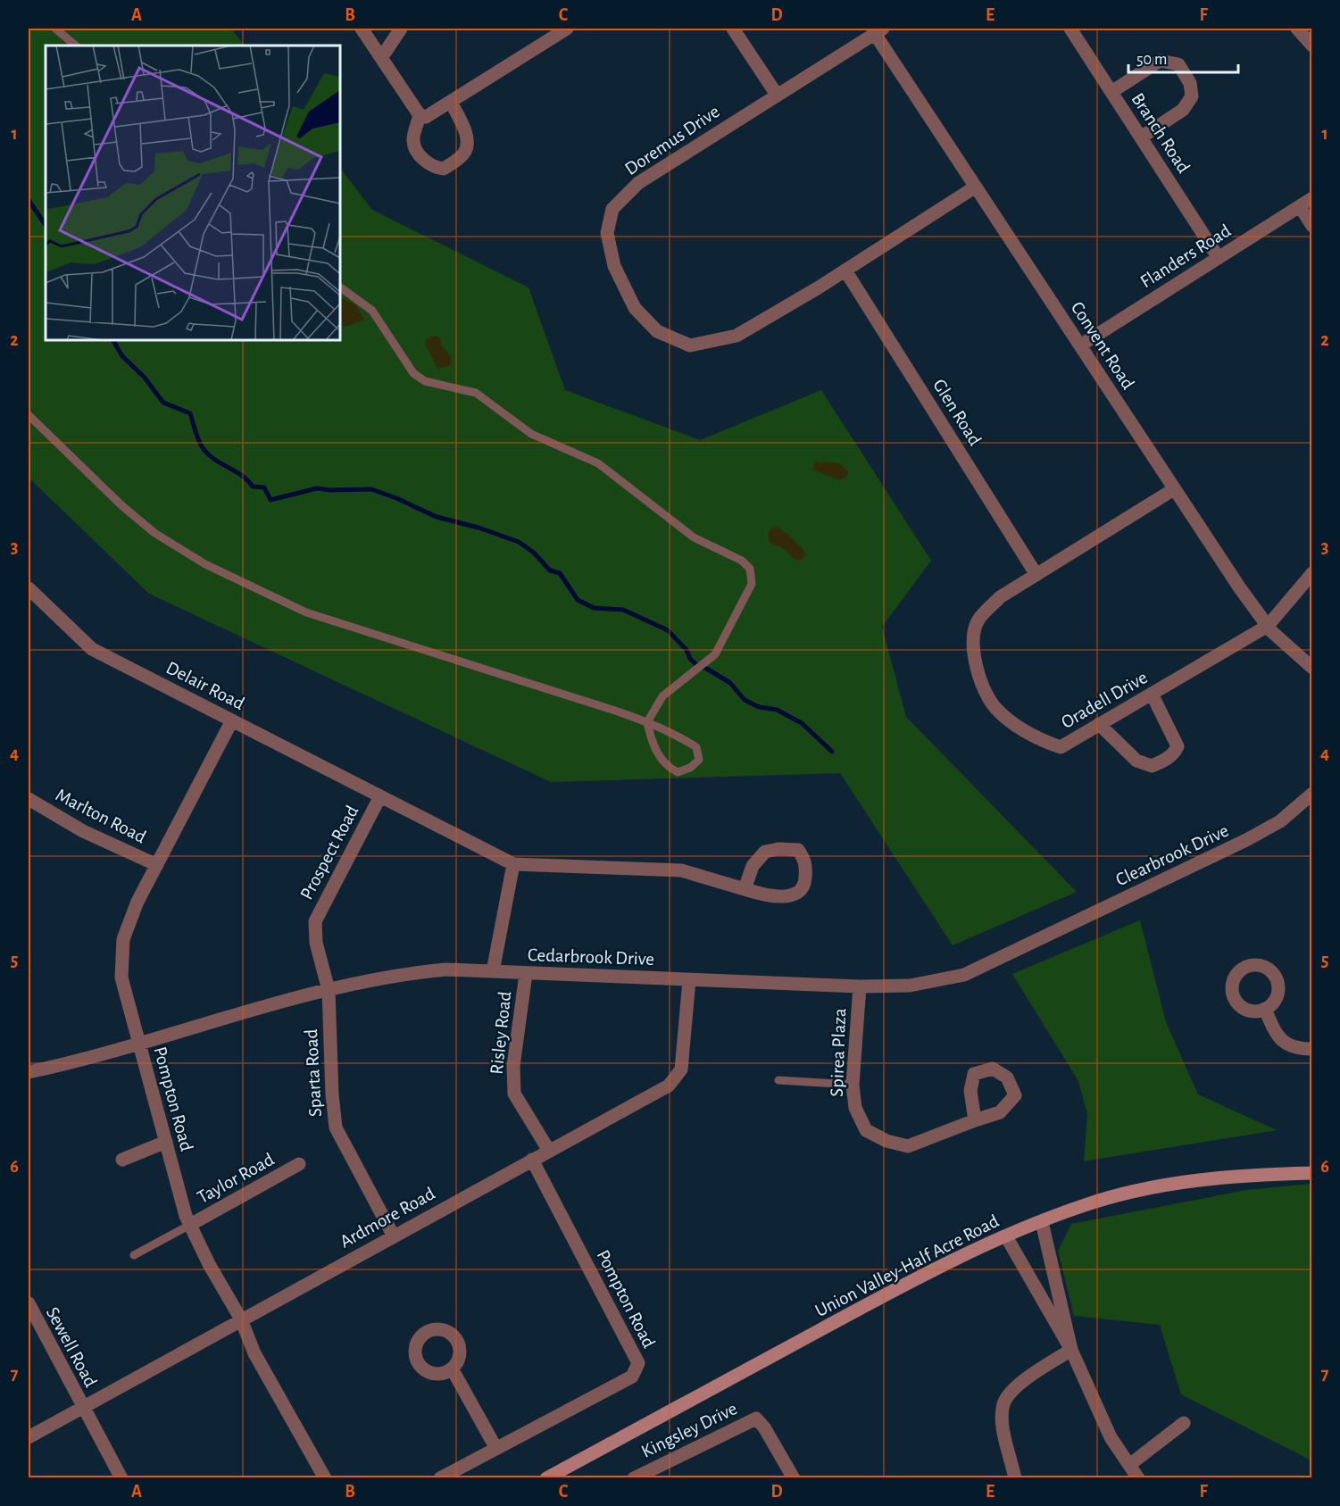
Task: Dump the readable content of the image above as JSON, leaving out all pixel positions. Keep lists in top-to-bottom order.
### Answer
{
  "streets": {
    "street": [
      "Branch Road",
      "Doremus Drive",
      "Flanders Road",
      "Convent Road",
      "Glen Road",
      "Delair Road",
      "Oradell Drive",
      "Marlton Road",
      "Prospect Road",
      "Clearbrook Drive",
      "Cedarbrook Drive",
      "Risley Road",
      "Spirea Plaza",
      "Sparta Road",
      "Pompton Road",
      "Taylor Road",
      "Ardmore Road",
      "Union Valley-Half Acre Road",
      "Sewell Road",
      "Kingsley Drive"
    ]
  },
  "crossings": [
    ["Branch Road", "Flanders Road"],
    ["Doremus Drive", "Convent Road"],
    ["Doremus Drive", "Glen Road"],
    ["Flanders Road", "Convent Road"],
    ["Convent Road", "Oradell Drive"],
    ["Glen Road", "Oradell Drive"],
    ["Delair Road", "Prospect Road"],
    ["Delair Road", "Pompton Road"],
    ["Marlton Road", "Pompton Road"],
    ["Prospect Road", "Cedarbrook Drive"],
    ["Prospect Road", "Sparta Road"],
    ["Clearbrook Drive", "Cedarbrook Drive"],
    ["Cedarbrook Drive", "Risley Road"],
    ["Cedarbrook Drive", "Spirea Plaza"],
    ["Cedarbrook Drive", "Sparta Road"],
    ["Cedarbrook Drive", "Pompton Road"],
    ["Cedarbrook Drive", "Ardmore Road"],
    ["Risley Road", "Ardmore Road"],
    ["Sparta Road", "Ardmore Road"],
    ["Pompton Road", "Taylor Road"],
    ["Pompton Road", "Ardmore Road"],
    ["Ardmore Road", "Sewell Road"]
  ],
  "scale_bar": "50 m",
  "grid": {
    "columns": [
      "A",
      "B",
      "C",
      "D",
      "E",
      "F"
    ],
    "rows": [
      "1",
      "2",
      "3",
      "4",
      "5",
      "6",
      "7"
    ]
  }
}
